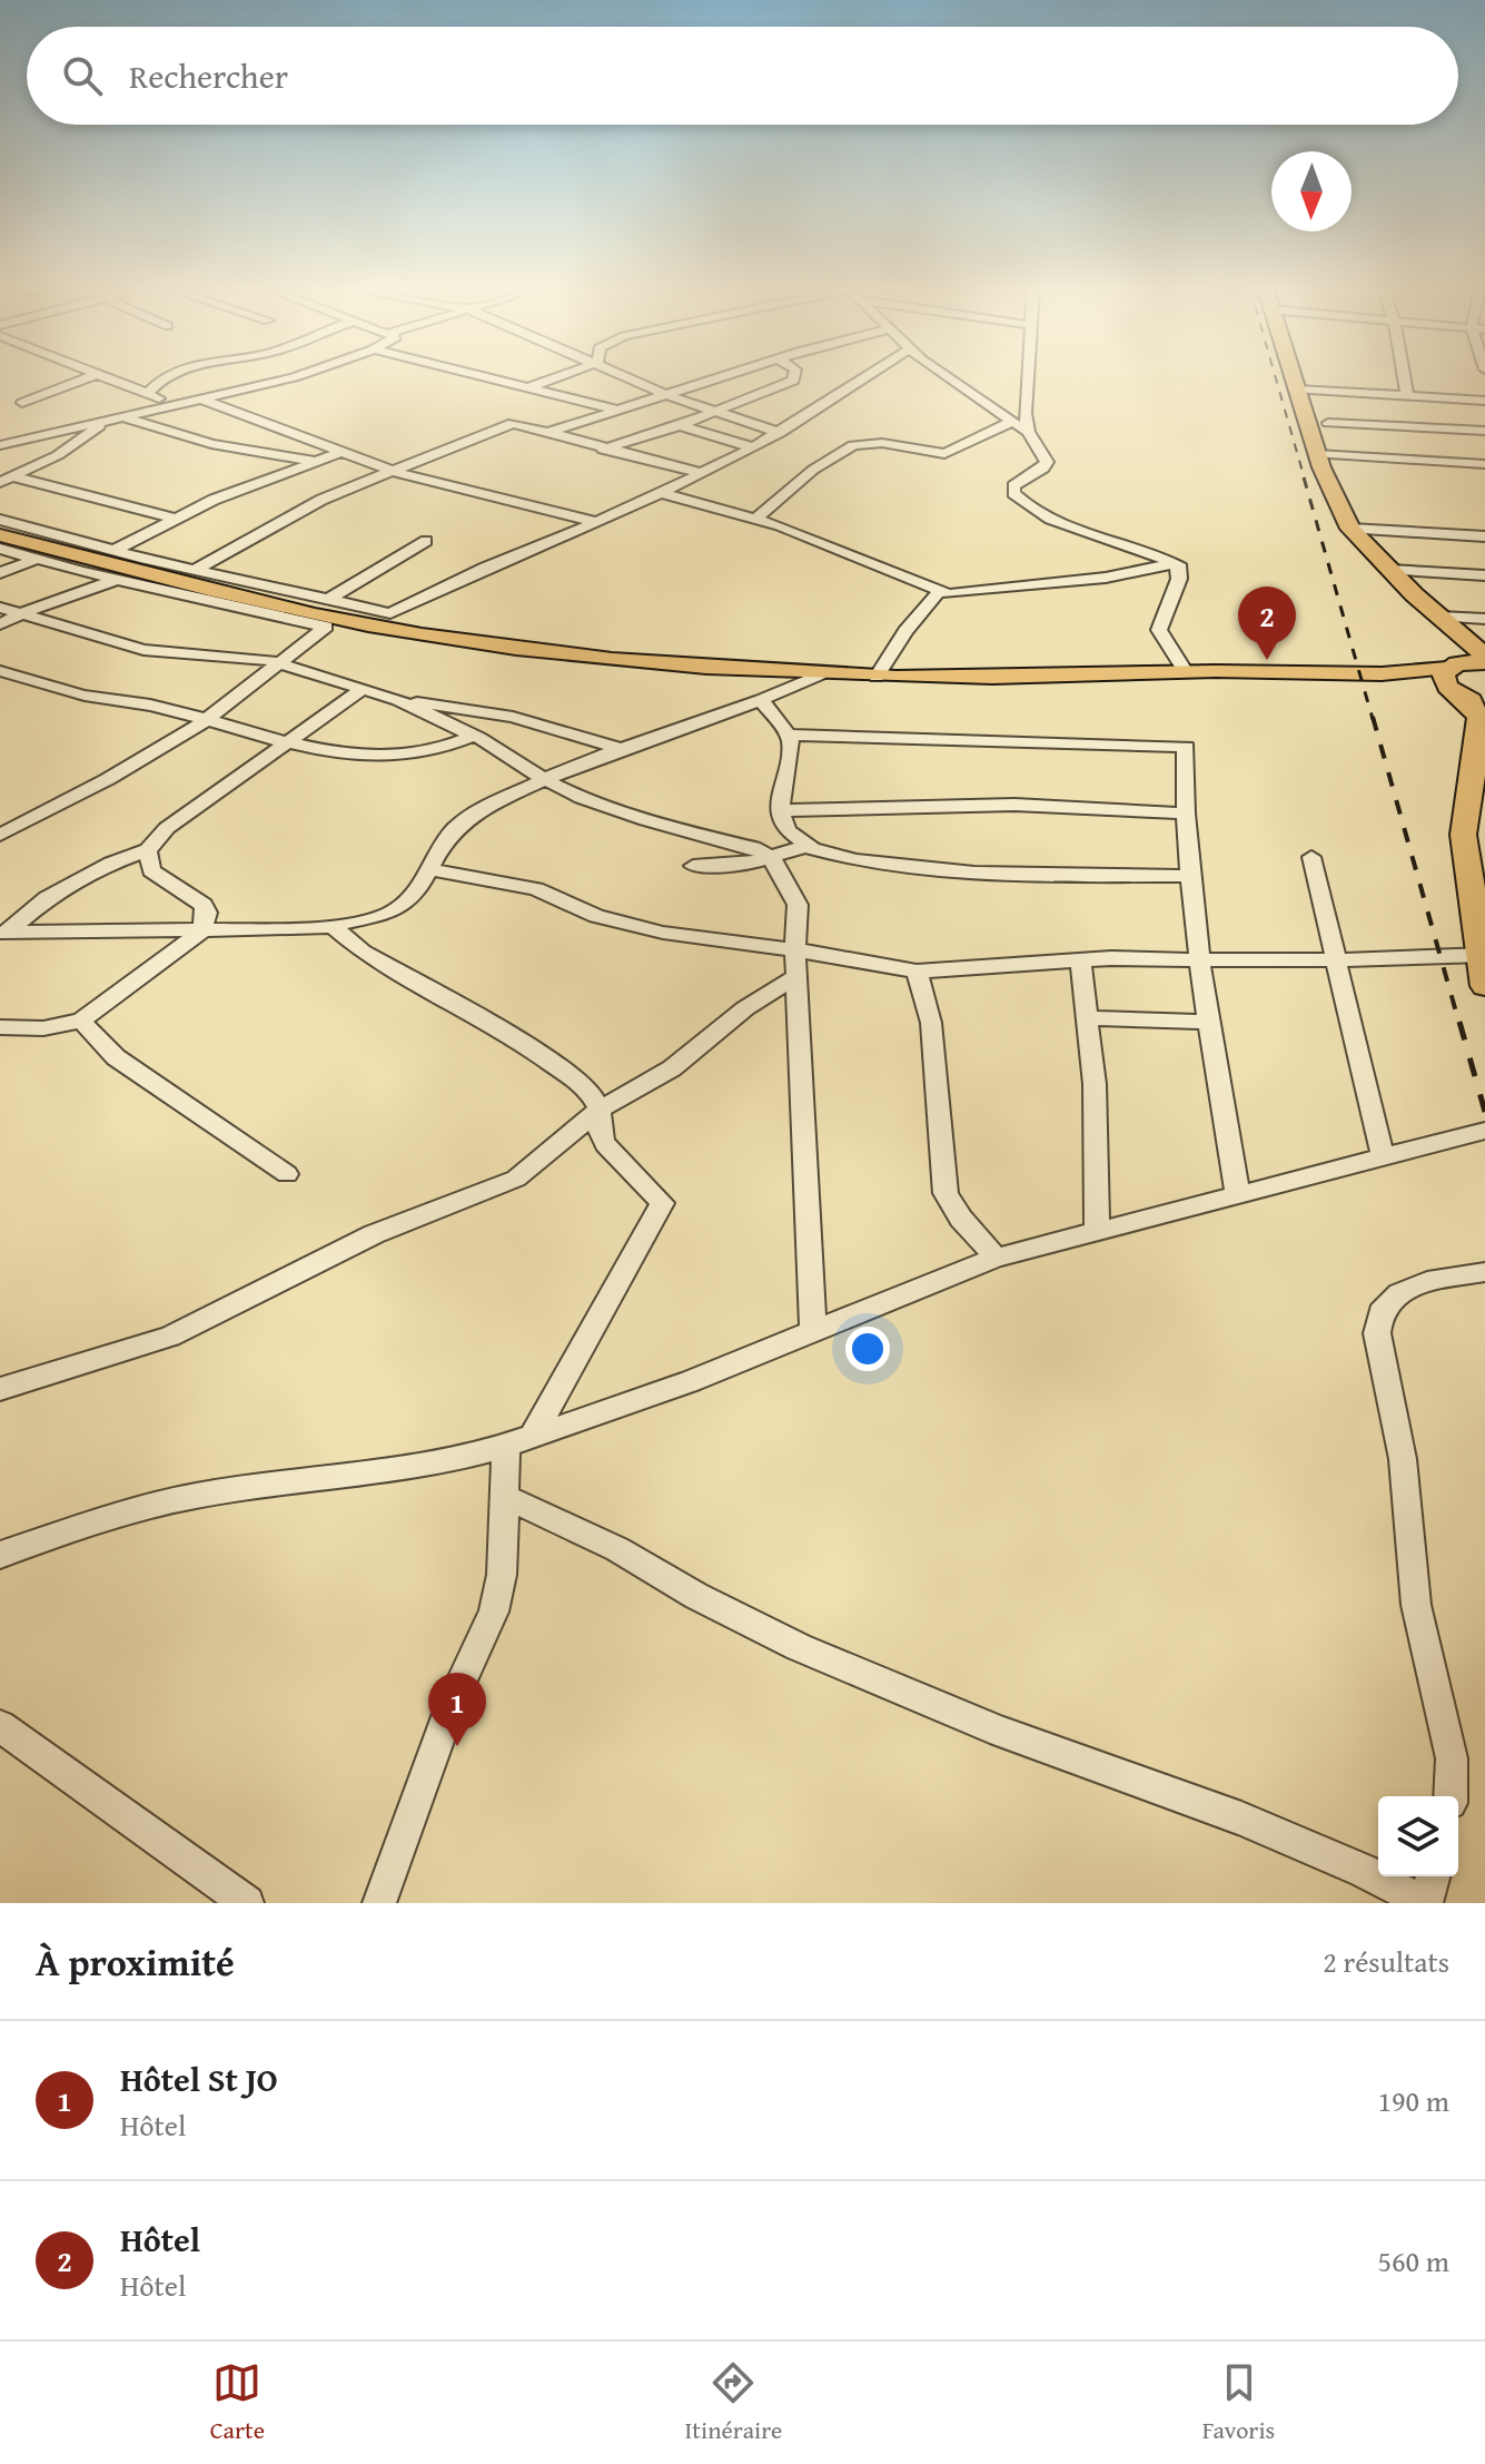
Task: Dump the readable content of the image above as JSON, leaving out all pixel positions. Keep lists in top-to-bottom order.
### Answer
{
  "north": "bottom",
  "page": {
    "search": "Rechercher",
    "pins": ["2", "1"],
    "heading": ["À proximité", "2 résultats"],
    "list": [
      {
        "mark": "1",
        "name": "Hôtel St JO",
        "note": "Hôtel",
        "value": "190 m"
      },
      {
        "mark": "2",
        "name": "Hôtel",
        "note": "Hôtel",
        "value": "560 m"
      }
    ],
    "nav": ["Carte", "Itinéraire", "Favoris"]
  }
}
